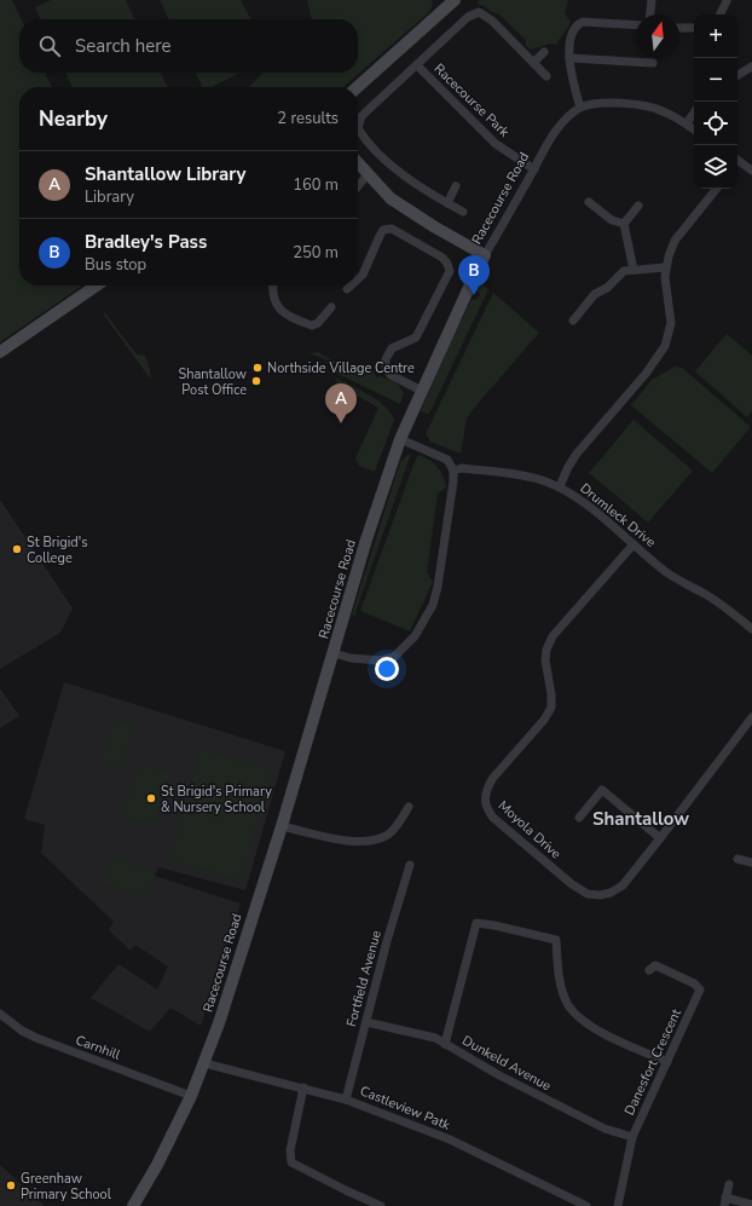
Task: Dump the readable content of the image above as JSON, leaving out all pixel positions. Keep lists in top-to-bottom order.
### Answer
{
  "streets": {
    "main road": ["Racecourse Road"],
    "street": [
      "Racecourse Park",
      "Drumleck Drive",
      "Moyola Drive",
      "Fortfield Avenue",
      "Carnhill",
      "Danesfort Crescent",
      "Dunkeld Avenue",
      "Castleview Patk"
    ]
  },
  "crossings": [
    ["Racecourse Park", "Racecourse Road"],
    ["Racecourse Road", "Carnhill"],
    ["Racecourse Road", "Castleview Patk"],
    ["Drumleck Drive", "Moyola Drive"],
    ["Fortfield Avenue", "Dunkeld Avenue"],
    ["Fortfield Avenue", "Castleview Patk"],
    ["Danesfort Crescent", "Dunkeld Avenue"]
  ],
  "districts": ["Shantallow"],
  "places": [
    "Northside Village Centre",
    "Shantallow Post Office",
    "St Brigid's College",
    "St Brigid's Primary & Nursery School",
    "Greenhaw Primary School"
  ],
  "north": "top",
  "page": {
    "map_buttons": ["+", "−"],
    "search": "Search here",
    "heading": ["Nearby", "2 results"],
    "list": [
      {
        "mark": "A",
        "name": "Shantallow Library",
        "note": "Library",
        "value": "160 m"
      },
      {
        "mark": "B",
        "name": "Bradley's Pass",
        "note": "Bus stop",
        "value": "250 m"
      }
    ],
    "pins": ["B", "A"]
  }
}
